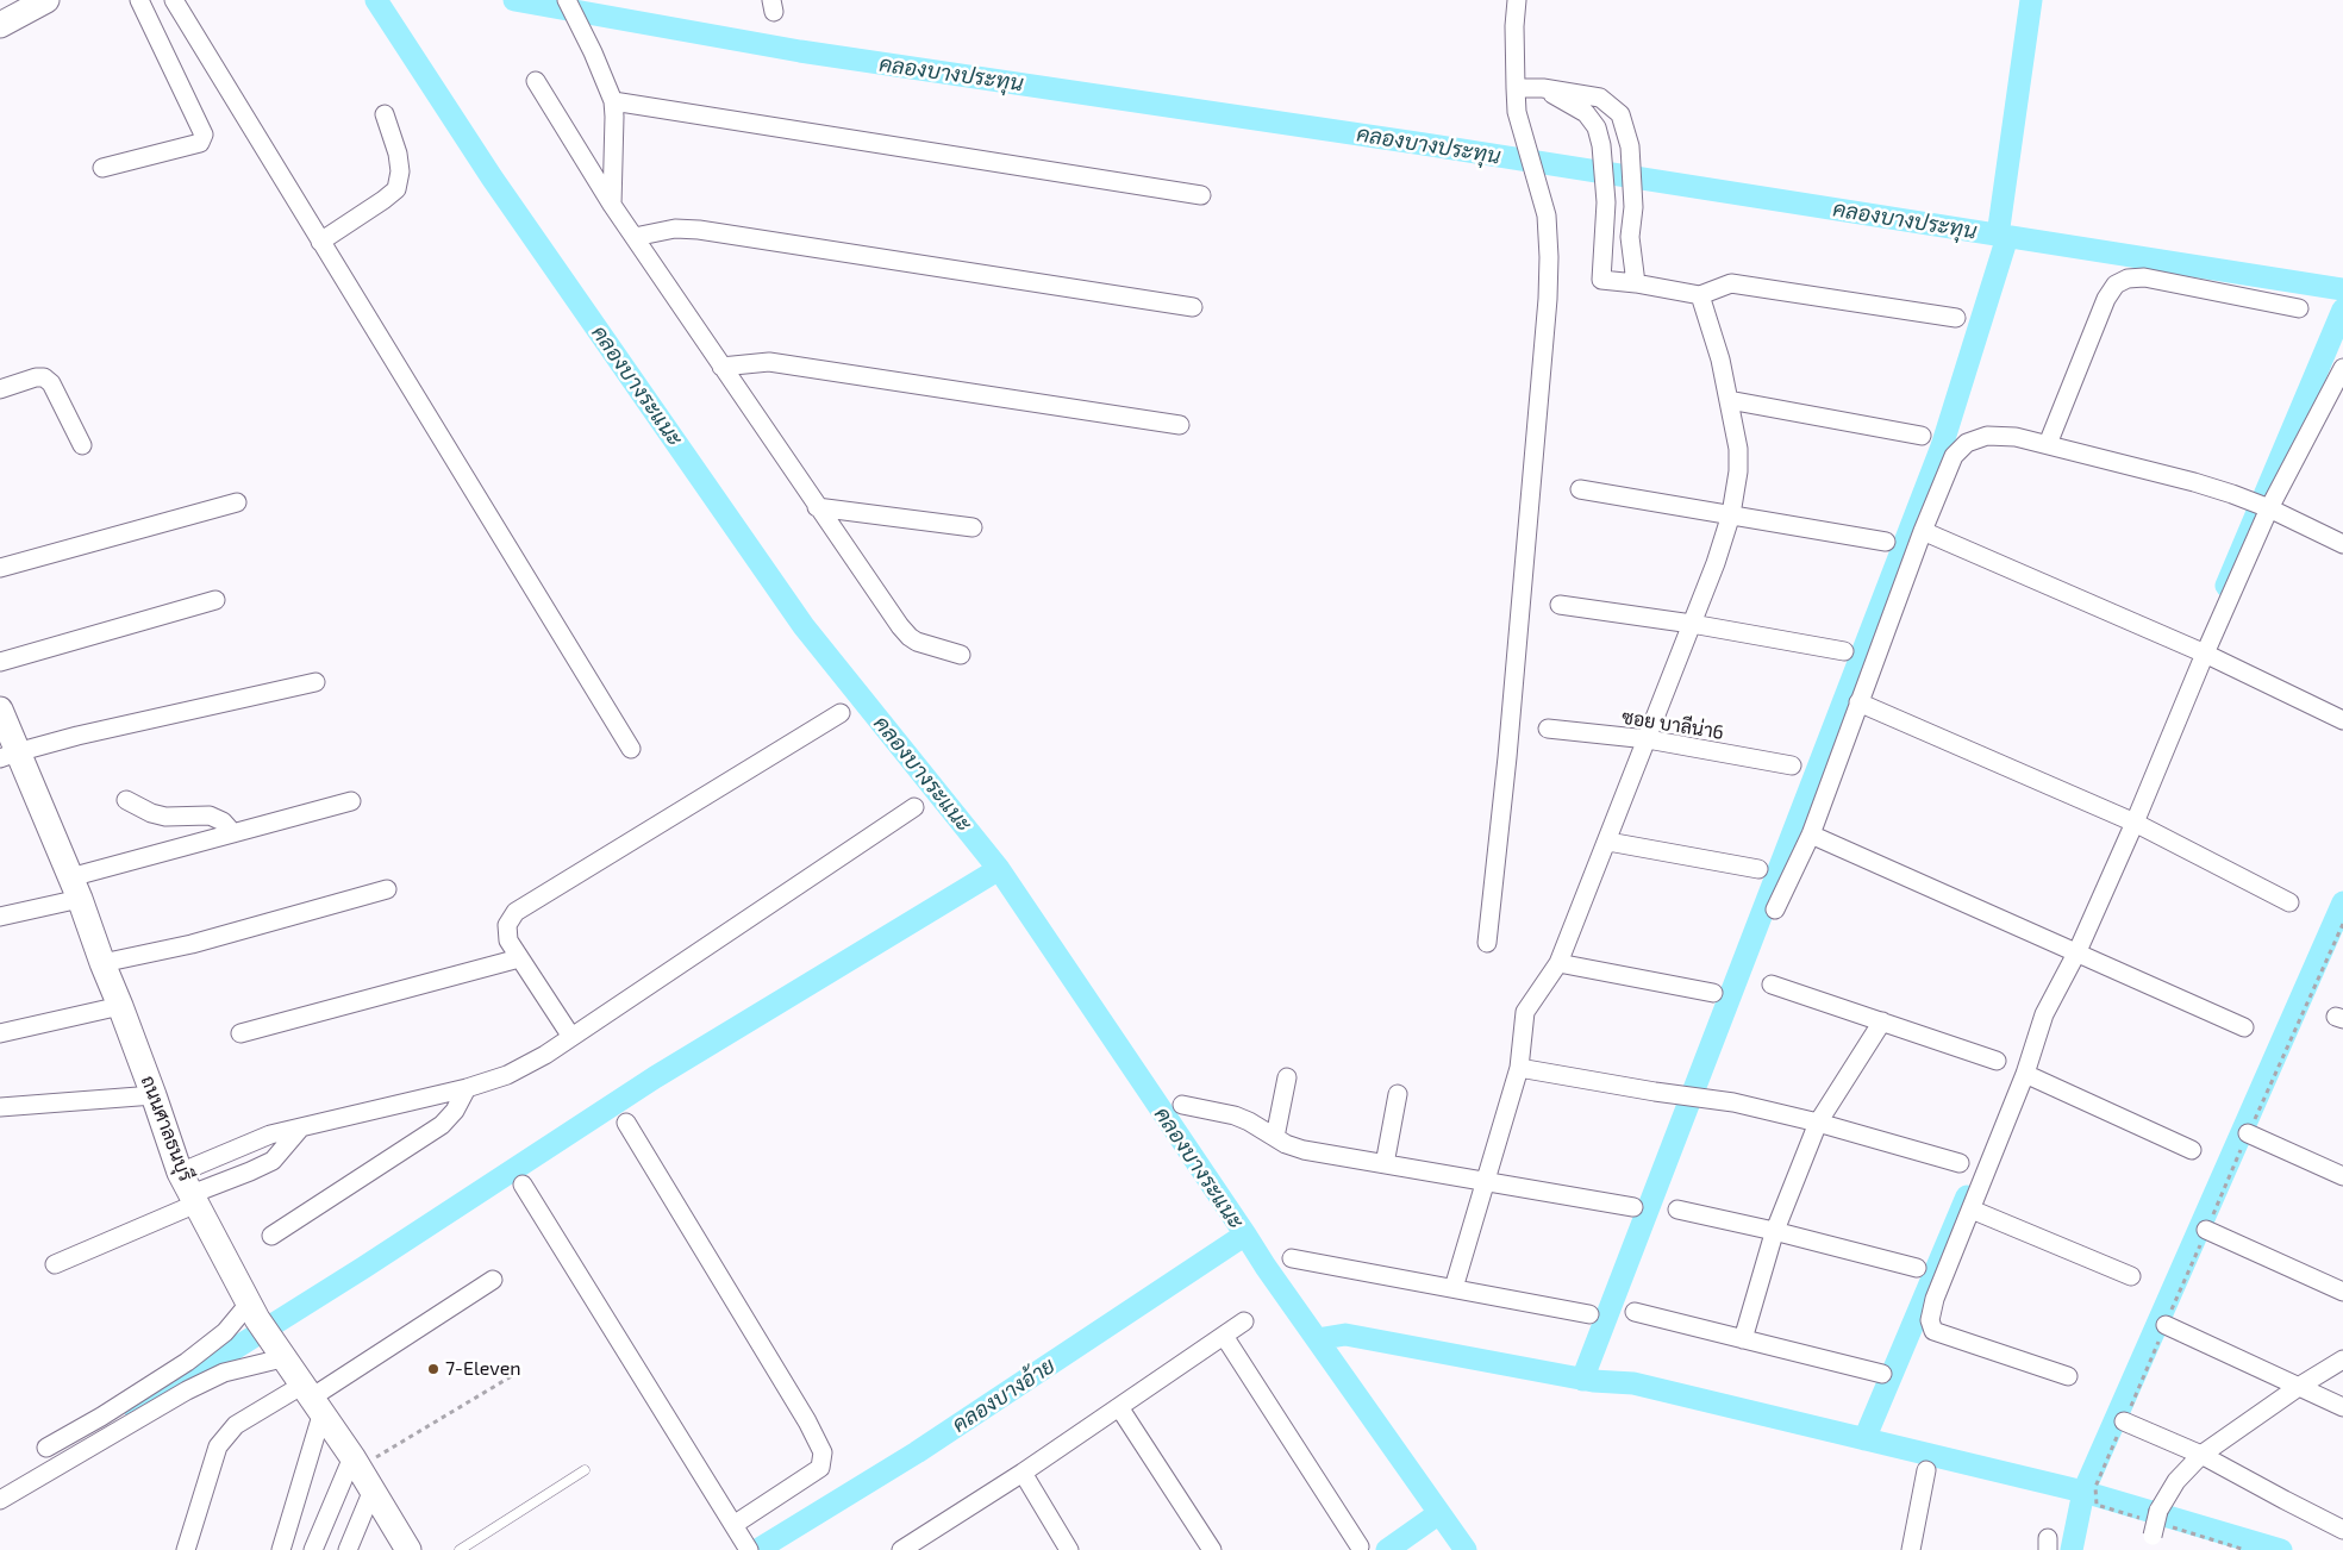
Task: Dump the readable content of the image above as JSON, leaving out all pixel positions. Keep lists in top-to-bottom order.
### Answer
{
  "streets": {
    "street": ["ซอย บาลีน่า6", "ถนนศาลธนบุรี"]
  },
  "water": ["คลองบางประทุน", "คลองบางระแนะ", "คลองบางอ้าย"],
  "places": ["7-Eleven"]
}
